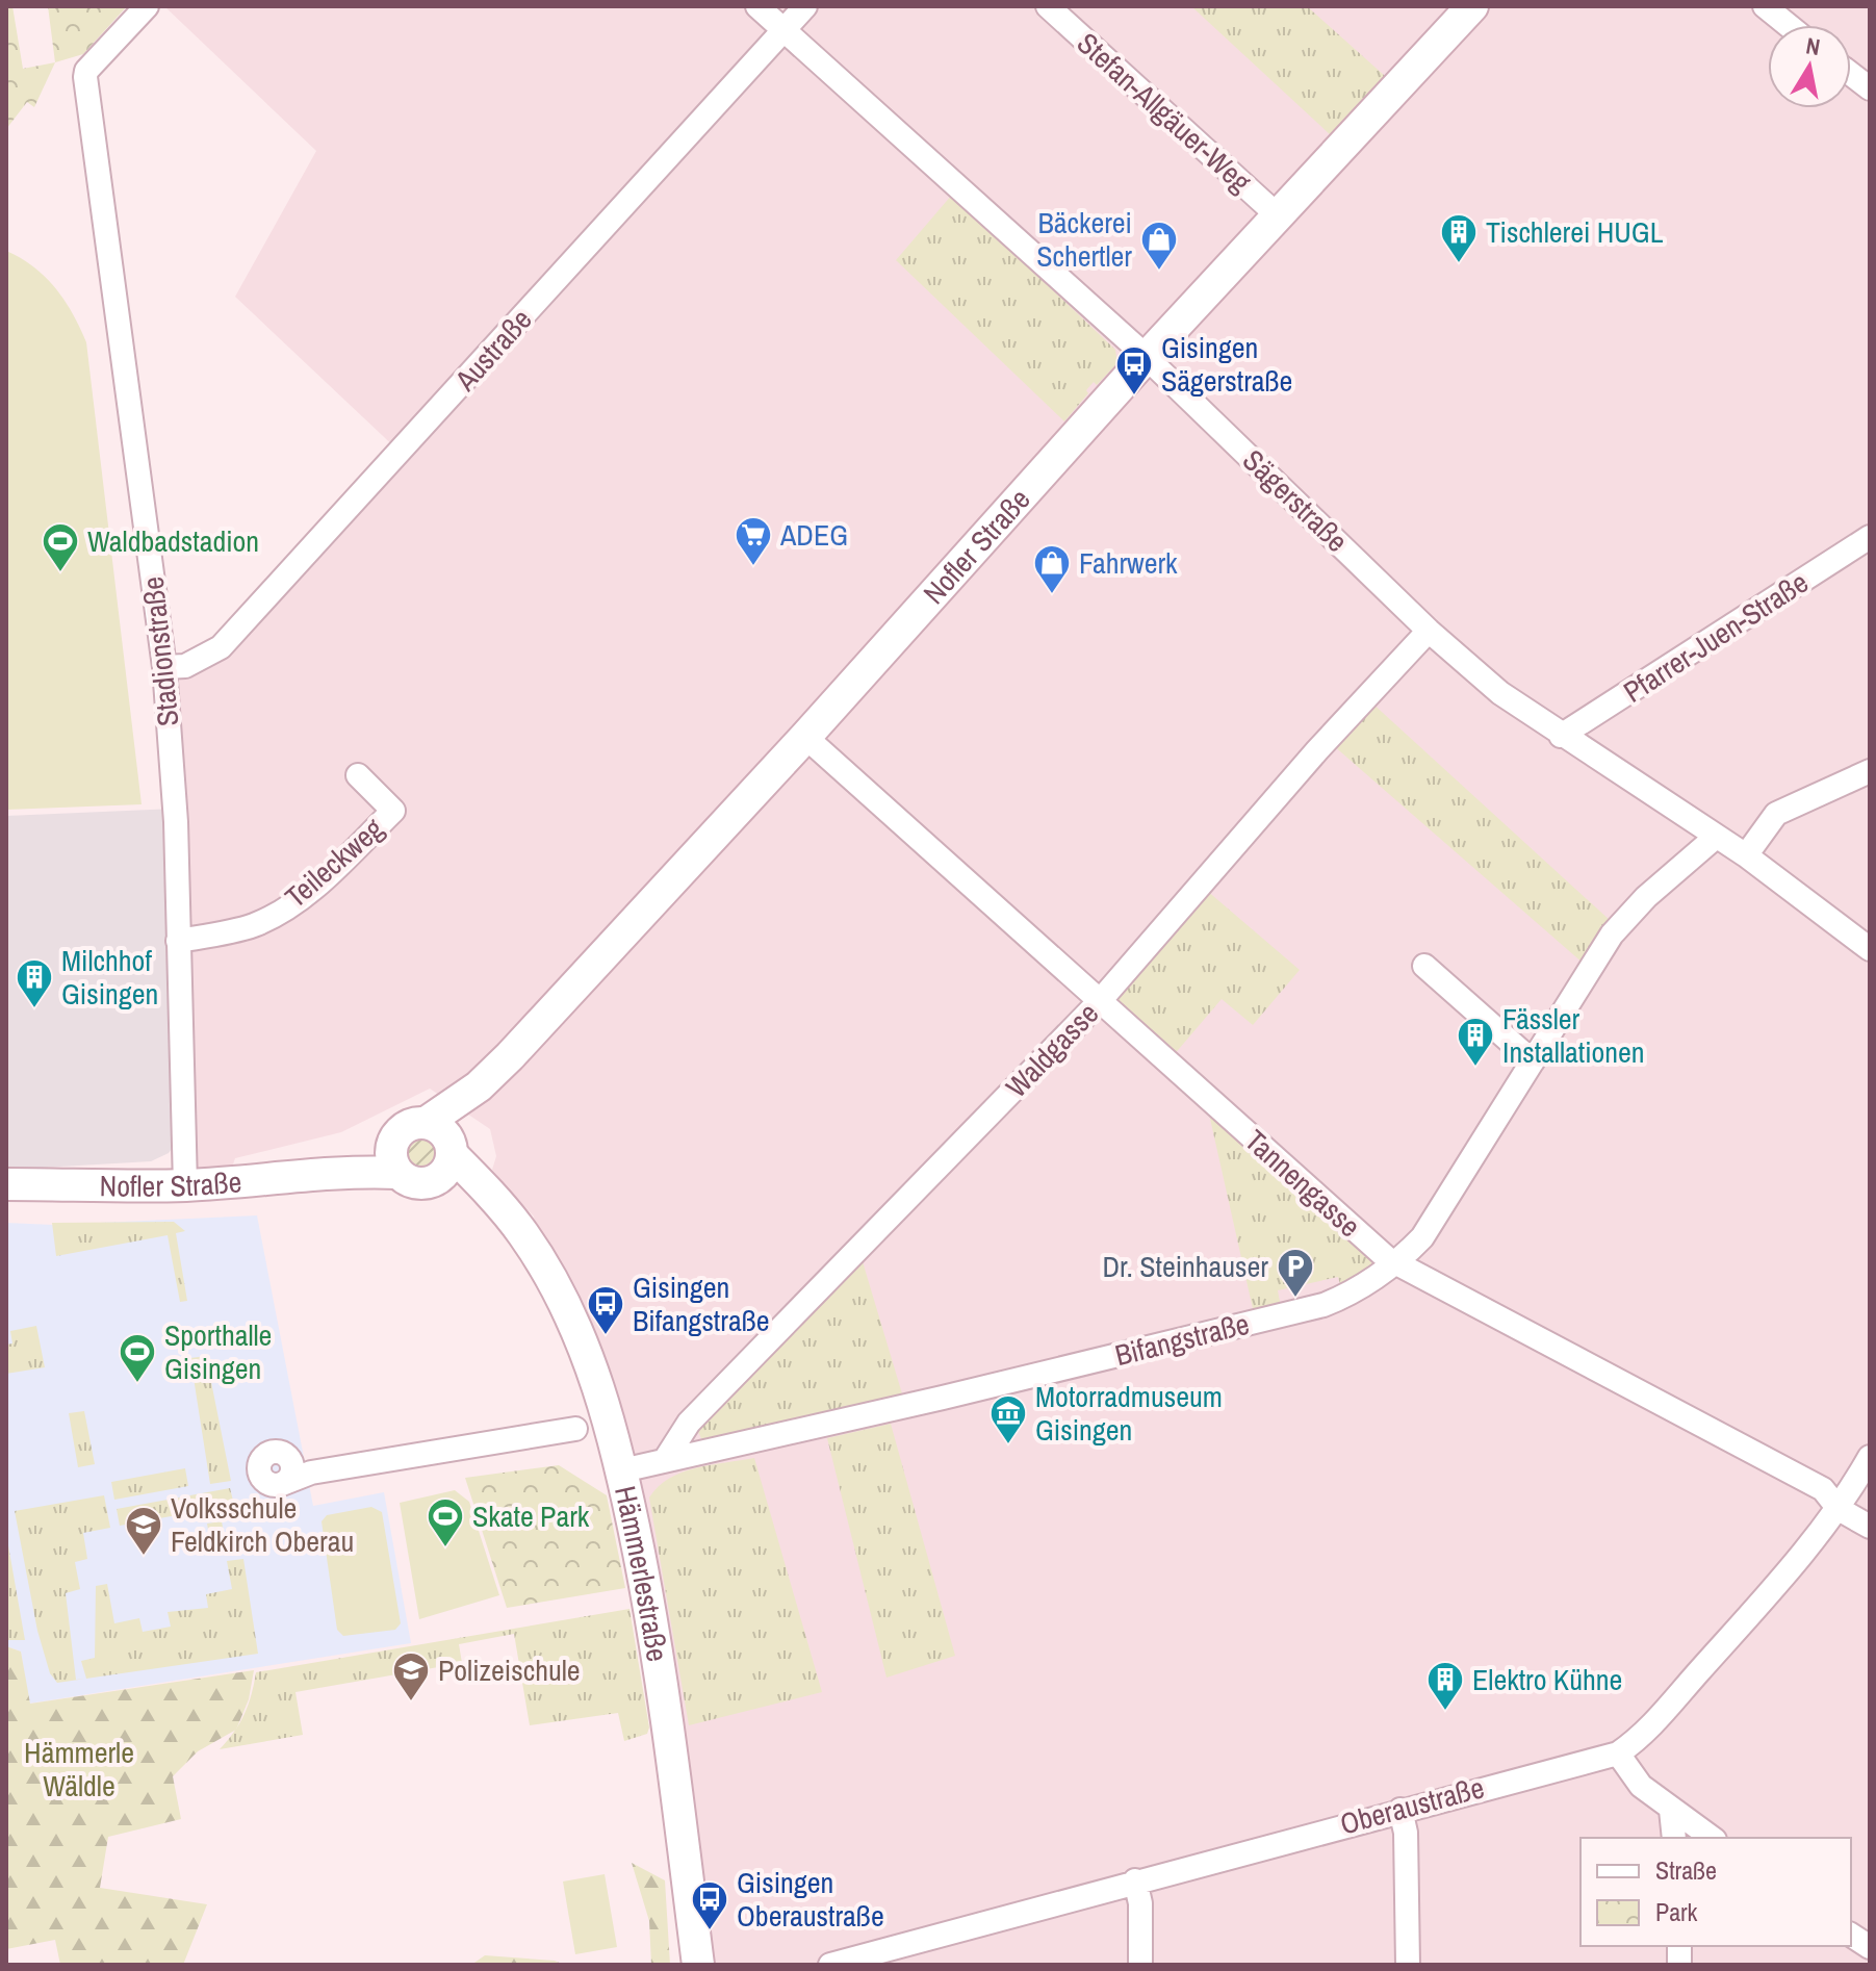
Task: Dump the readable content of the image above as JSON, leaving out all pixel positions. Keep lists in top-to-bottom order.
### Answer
{
  "streets": {
    "main road": ["Nofler Straße", "Hämmerlestraße"],
    "street": [
      "Stefan-Allgäuer-Weg",
      "Austraße",
      "Sägerstraße",
      "Pfarrer-Juen-Straße",
      "Stadionstraße",
      "Teileckweg",
      "Waldgasse",
      "Tannengasse",
      "Bifangstraße",
      "Oberaustraße"
    ]
  },
  "crossings": [
    ["Stefan-Allgäuer-Weg", "Nofler Straße"],
    ["Austraße", "Sägerstraße"],
    ["Austraße", "Stadionstraße"],
    ["Sägerstraße", "Nofler Straße"],
    ["Sägerstraße", "Pfarrer-Juen-Straße"],
    ["Sägerstraße", "Waldgasse"],
    ["Sägerstraße", "Bifangstraße"],
    ["Nofler Straße", "Stadionstraße"],
    ["Nofler Straße", "Tannengasse"],
    ["Nofler Straße", "Hämmerlestraße"],
    ["Stadionstraße", "Teileckweg"],
    ["Waldgasse", "Tannengasse"],
    ["Waldgasse", "Bifangstraße"],
    ["Tannengasse", "Bifangstraße"],
    ["Tannengasse", "Oberaustraße"],
    ["Bifangstraße", "Hämmerlestraße"]
  ],
  "parks": ["Hämmerle Wäldle"],
  "places": {
    "building": [
      "Tischlerei HUGL",
      "Milchhof Gisingen",
      "Fässler Installationen",
      "Elektro Kühne"
    ],
    "shop": ["Bäckerei Schertler", "Fahrwerk"],
    "bus stop": ["Gisingen Sägerstraße", "Gisingen Bifangstraße", "Gisingen Oberaustraße"],
    "supermarket": ["ADEG"],
    "sports": ["Waldbadstadion", "Sporthalle Gisingen", "Skate Park"],
    "parking": ["Dr. Steinhauser"],
    "museum": ["Motorradmuseum Gisingen"],
    "school or university": ["Volksschule Feldkirch Oberau", "Polizeischule"]
  },
  "legend": ["Straße", "Park"],
  "north": "top"
}
